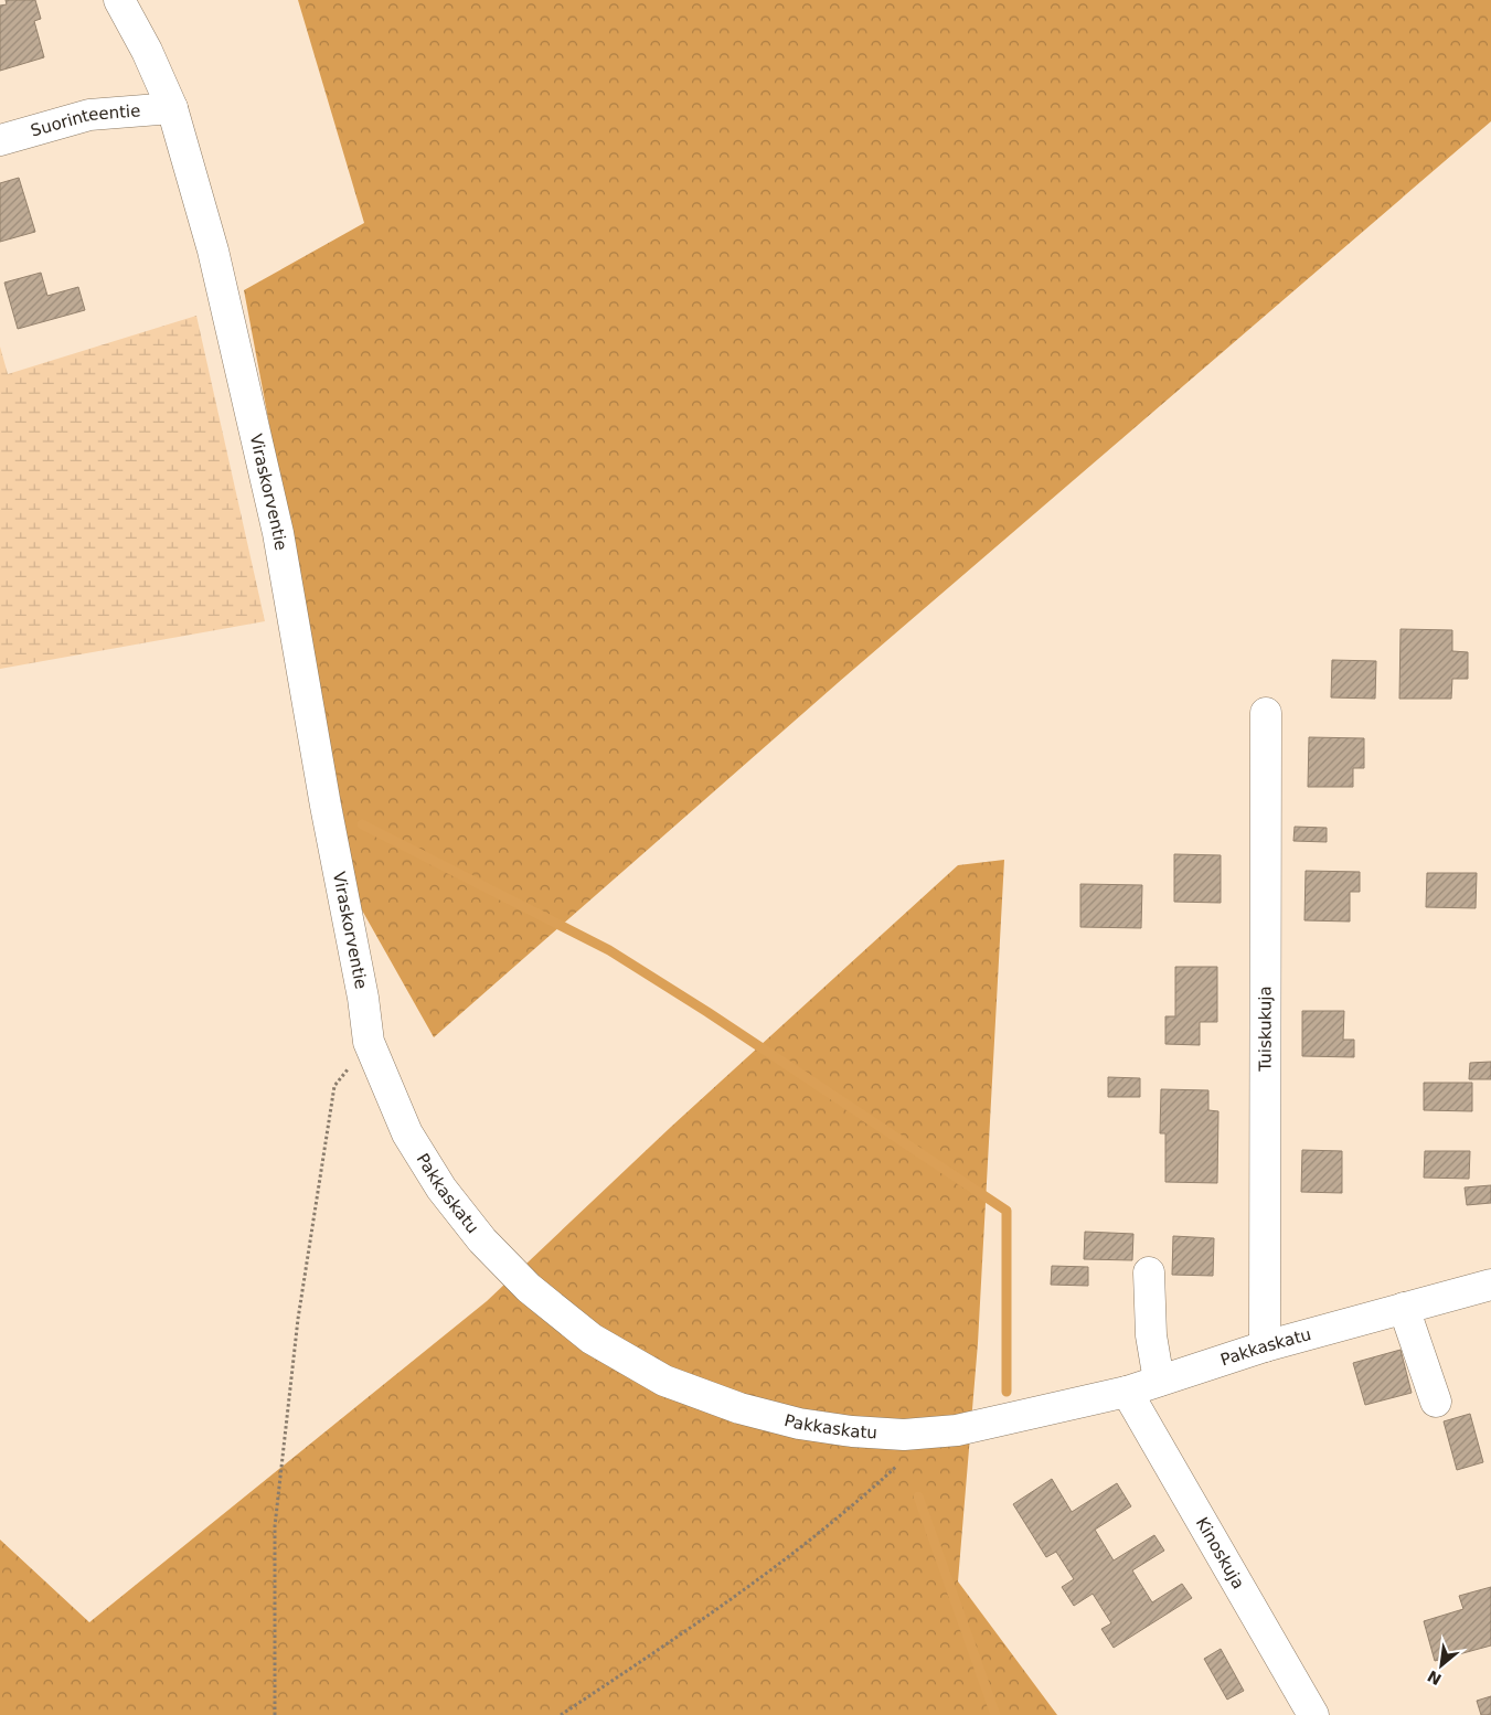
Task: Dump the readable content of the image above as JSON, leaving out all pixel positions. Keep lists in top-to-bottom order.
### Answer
{
  "streets": {
    "street": [
      "Suorinteentie",
      "Viraskorventie",
      "Tuiskukuja",
      "Pakkaskatu",
      "Kinoskuja"
    ]
  },
  "crossings": [
    ["Suorinteentie", "Viraskorventie"],
    ["Viraskorventie", "Pakkaskatu"],
    ["Tuiskukuja", "Pakkaskatu"],
    ["Pakkaskatu", "Kinoskuja"]
  ],
  "north": "bottom left"
}
